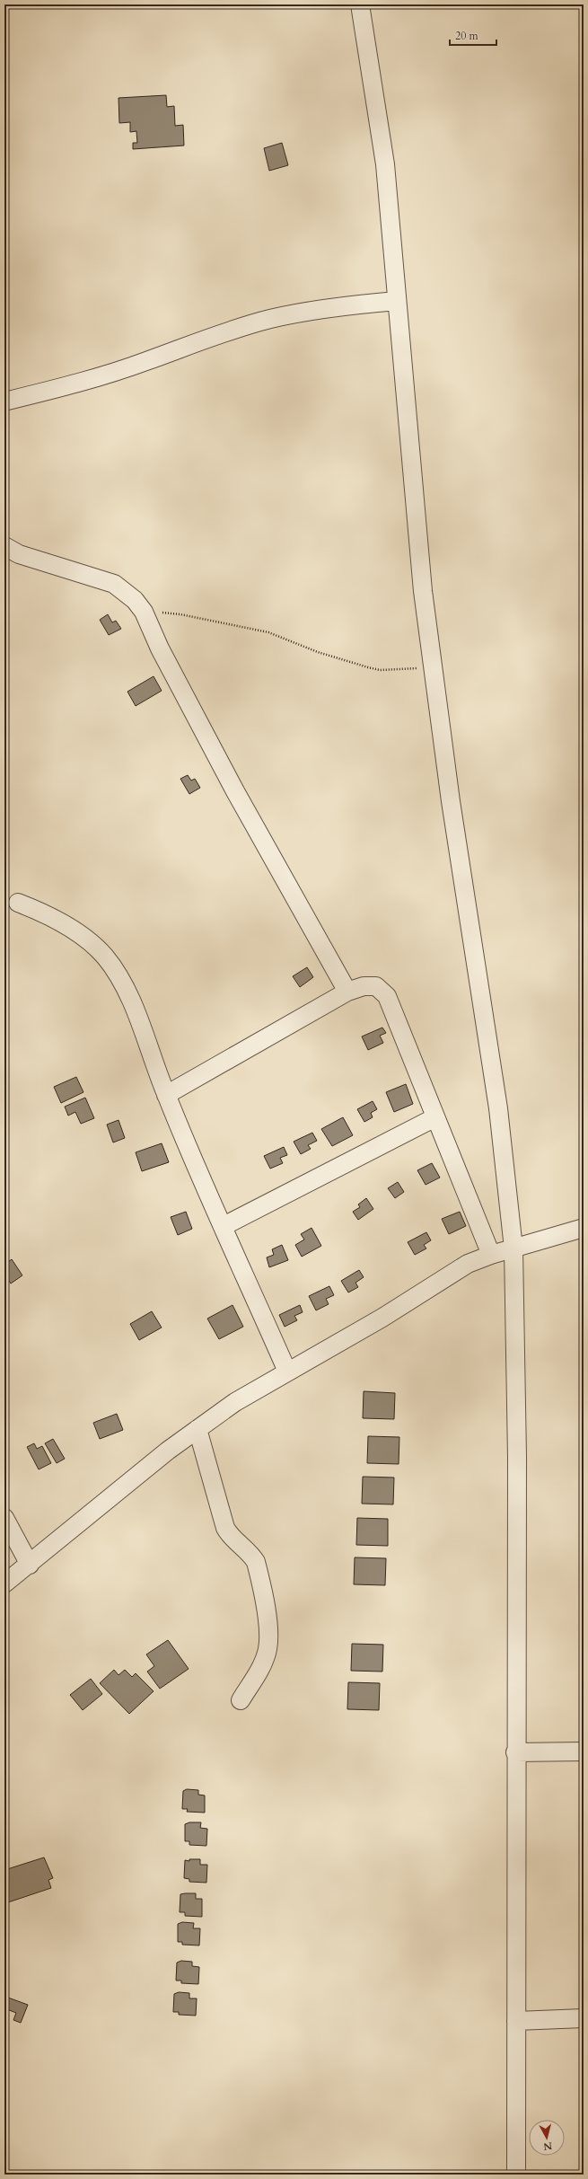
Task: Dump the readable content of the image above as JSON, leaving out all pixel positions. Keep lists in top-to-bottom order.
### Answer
{
  "scale_bar": "20 m",
  "north": "bottom"
}
